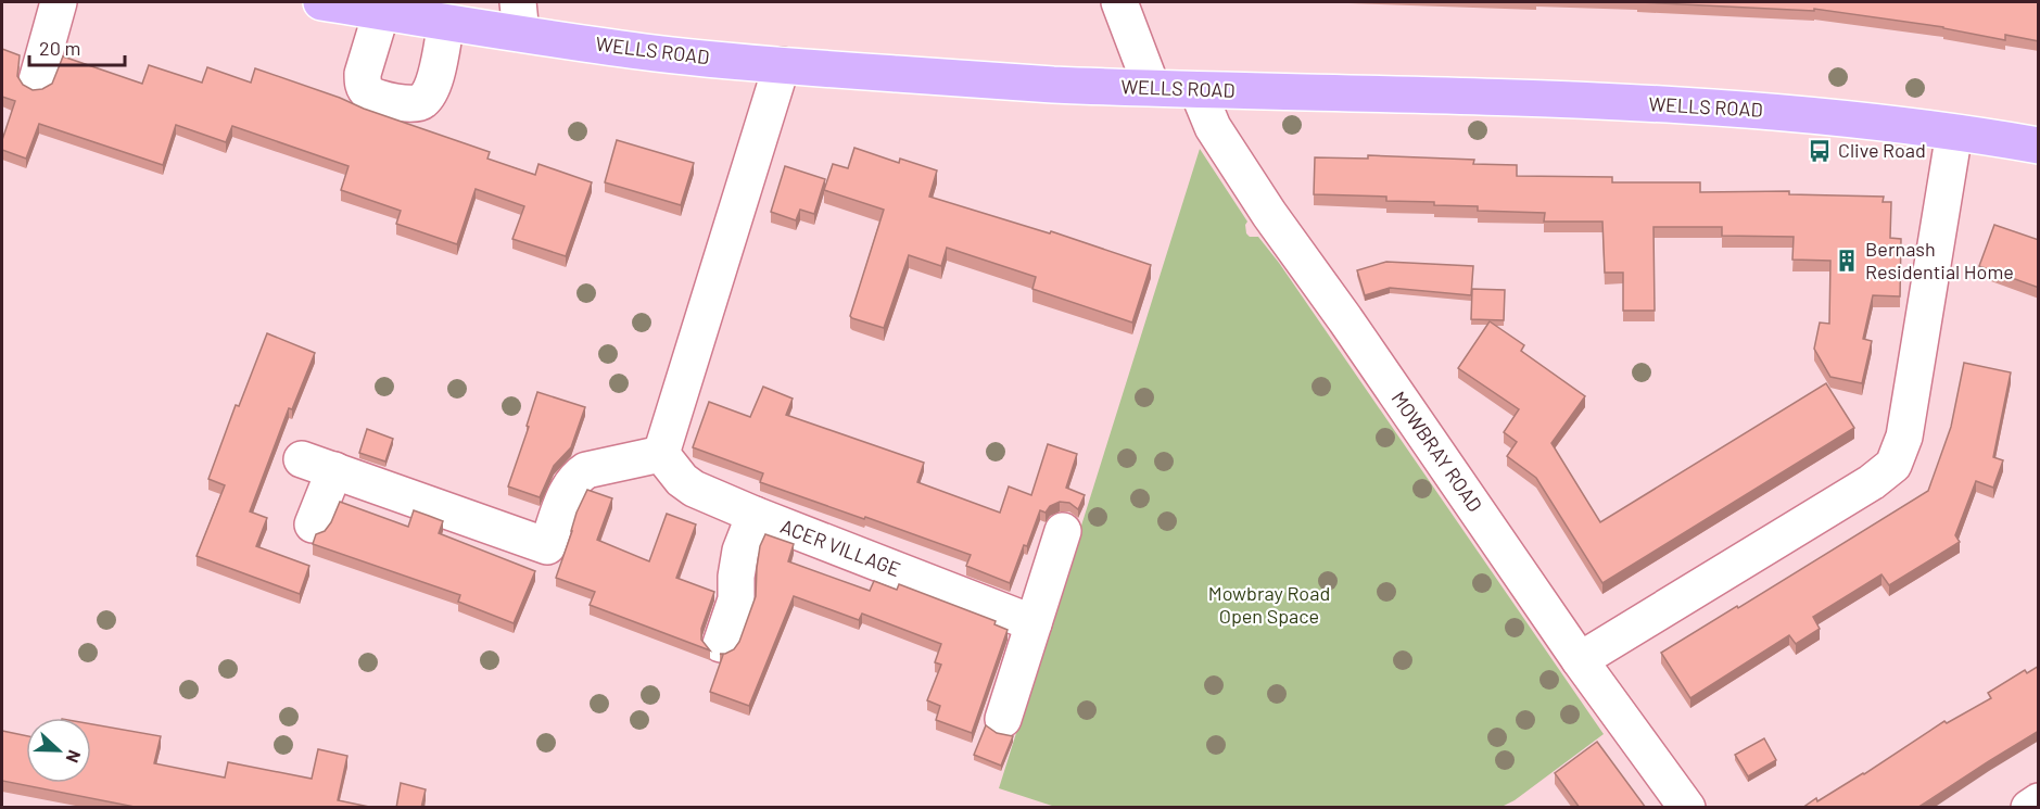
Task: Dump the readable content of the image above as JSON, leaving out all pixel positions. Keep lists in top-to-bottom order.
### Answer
{
  "streets": {
    "highway": ["WELLS ROAD"],
    "street": ["MOWBRAY ROAD", "ACER VILLAGE"]
  },
  "crossings": [
    ["WELLS ROAD", "MOWBRAY ROAD"]
  ],
  "parks": ["Mowbray Road Open Space"],
  "places": {
    "bus stop": ["Clive Road"],
    "building": ["Bernash Residential Home"]
  },
  "scale_bar": "20 m",
  "north": "right"
}
